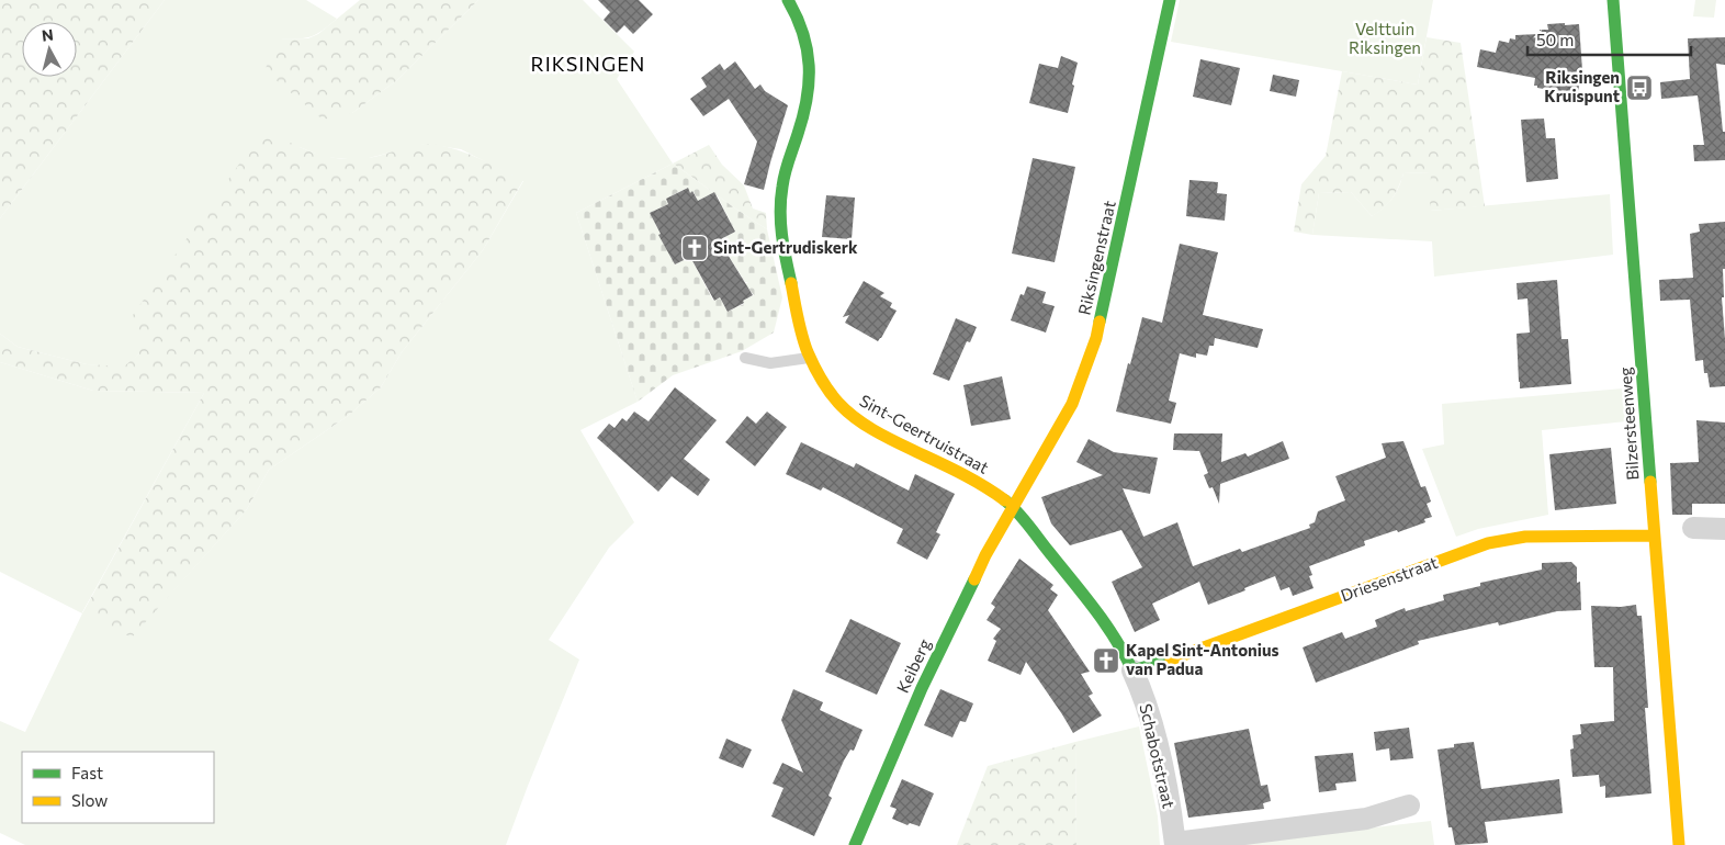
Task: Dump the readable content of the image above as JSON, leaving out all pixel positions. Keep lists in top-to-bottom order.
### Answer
{
  "streets": {
    "street": [
      "Riksingenstraat",
      "Bilzersteenweg",
      "Sint-Geertruistraat",
      "Driesenstraat",
      "Keiberg",
      "Schabotstraat"
    ]
  },
  "crossings": [
    ["Riksingenstraat", "Sint-Geertruistraat"],
    ["Riksingenstraat", "Keiberg"],
    ["Bilzersteenweg", "Driesenstraat"],
    ["Sint-Geertruistraat", "Driesenstraat"],
    ["Sint-Geertruistraat", "Keiberg"],
    ["Sint-Geertruistraat", "Schabotstraat"],
    ["Driesenstraat", "Schabotstraat"]
  ],
  "districts": ["RIKSINGEN"],
  "parks": ["Velttuin Riksingen"],
  "places": {
    "bus stop": ["Riksingen Kruispunt"],
    "church": ["Sint-Gertrudiskerk", "Kapel Sint-Antonius van Padua"]
  },
  "legend": ["Fast", "Slow"],
  "scale_bar": "50 m",
  "north": "top"
}
